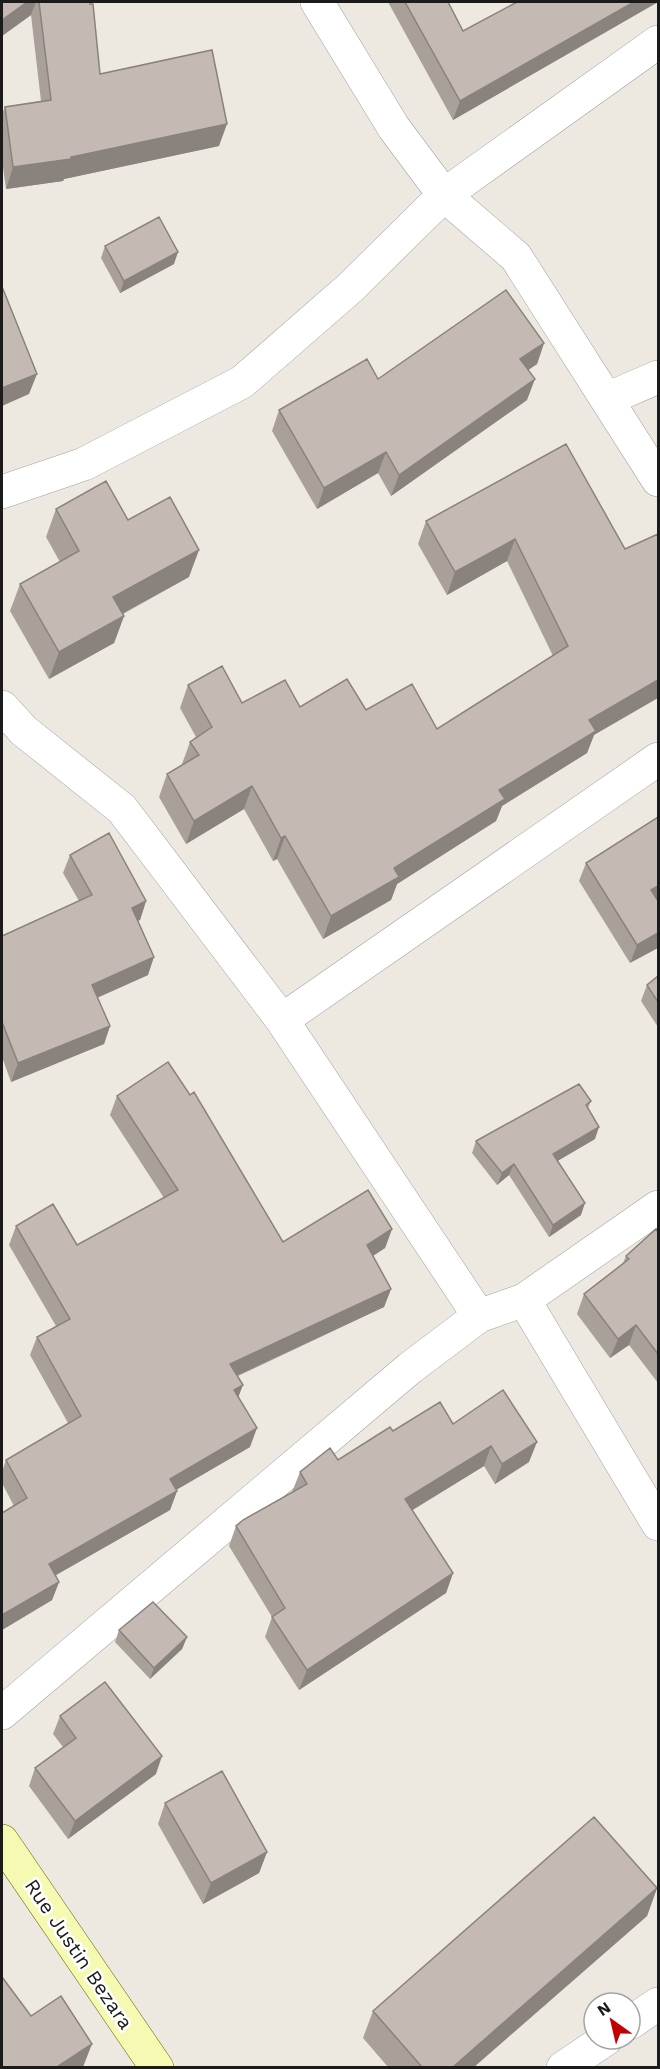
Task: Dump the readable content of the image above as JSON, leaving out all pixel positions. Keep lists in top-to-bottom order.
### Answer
{
  "streets": {
    "street": ["Rue Justin Bezara"]
  },
  "north": "top left"
}
